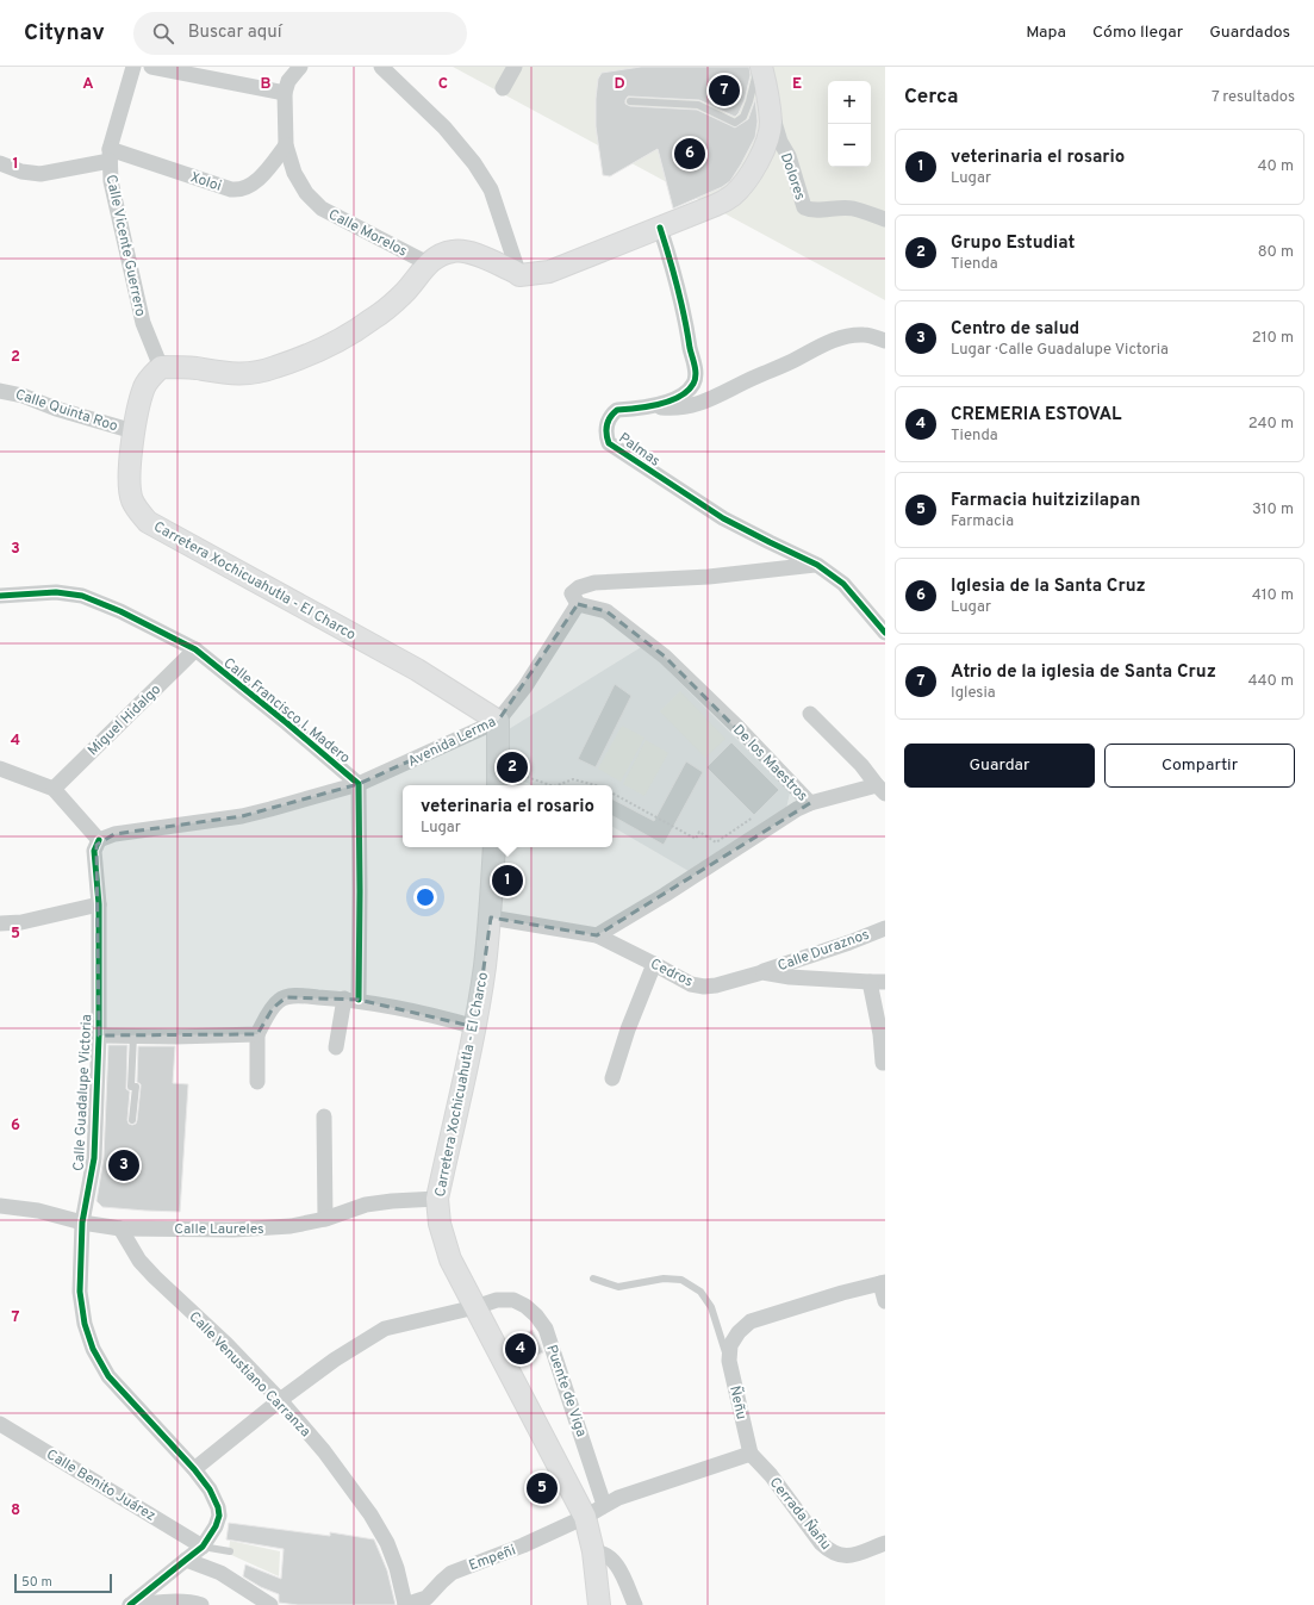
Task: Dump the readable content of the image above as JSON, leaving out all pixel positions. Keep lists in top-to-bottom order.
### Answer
{
  "streets": {
    "main road": ["Carretera Xochicuahutla - El Charco"],
    "street": [
      "Dolores",
      "Xoloi",
      "Calle Morelos",
      "Calle Vicente Guerrero",
      "Calle Quinta Roo",
      "Palmas",
      "Calle Francisco I. Madero",
      "Miguel Hidalgo",
      "Avenida Lerma",
      "De los Maestros",
      "Calle Duraznos",
      "Cedros",
      "Calle Guadalupe Victoria",
      "Calle Laureles",
      "Calle Venustiano Carranza",
      "Puente de Viga",
      "Ñeñu",
      "Calle Benito Juárez",
      "Cerrada Ñañu",
      "Empeñi"
    ]
  },
  "crossings": [
    ["Xoloi", "Calle Morelos"],
    ["Xoloi", "Calle Vicente Guerrero"],
    ["Calle Vicente Guerrero", "Carretera Xochicuahutla - El Charco"],
    ["Calle Quinta Roo", "Carretera Xochicuahutla - El Charco"],
    ["Palmas", "Avenida Lerma"],
    ["Carretera Xochicuahutla - El Charco", "Avenida Lerma"],
    ["Carretera Xochicuahutla - El Charco", "Cedros"],
    ["Carretera Xochicuahutla - El Charco", "Calle Laureles"],
    ["Carretera Xochicuahutla - El Charco", "Puente de Viga"],
    ["Carretera Xochicuahutla - El Charco", "Empeñi"],
    ["Calle Francisco I. Madero", "Miguel Hidalgo"],
    ["Calle Francisco I. Madero", "Avenida Lerma"],
    ["Avenida Lerma", "De los Maestros"],
    ["Avenida Lerma", "Calle Guadalupe Victoria"],
    ["De los Maestros", "Cedros"],
    ["Calle Duraznos", "Cedros"],
    ["Calle Guadalupe Victoria", "Calle Laureles"],
    ["Calle Guadalupe Victoria", "Calle Benito Juárez"],
    ["Calle Laureles", "Calle Venustiano Carranza"],
    ["Calle Venustiano Carranza", "Empeñi"],
    ["Ñeñu", "Cerrada Ñañu"]
  ],
  "scale_bar": "50 m",
  "page": {
    "header": "Citynav",
    "search": "Buscar aquí",
    "nav": ["Mapa", "Cómo llegar", "Guardados"],
    "heading": ["Cerca", "7 resultados"],
    "pins": [
      "7",
      "6",
      "2",
      "1",
      "3",
      "4",
      "5"
    ],
    "map_buttons": ["+", "−"],
    "list": [
      {
        "mark": "1",
        "name": "veterinaria el rosario",
        "note": "Lugar",
        "value": "40 m"
      },
      {
        "mark": "2",
        "name": "Grupo Estudiat",
        "note": "Tienda",
        "value": "80 m"
      },
      {
        "mark": "3",
        "name": "Centro de salud",
        "note": "Lugar · Calle Guadalupe Victoria",
        "value": "210 m"
      },
      {
        "mark": "4",
        "name": "CREMERIA ESTOVAL",
        "note": "Tienda",
        "value": "240 m"
      },
      {
        "mark": "5",
        "name": "Farmacia huitzizilapan",
        "note": "Farmacia",
        "value": "310 m"
      },
      {
        "mark": "6",
        "name": "Iglesia de la Santa Cruz",
        "note": "Lugar",
        "value": "410 m"
      },
      {
        "mark": "7",
        "name": "Atrio de la iglesia de Santa Cruz",
        "note": "Iglesia",
        "value": "440 m"
      }
    ],
    "buttons": ["Guardar", "Compartir"],
    "popup": ["veterinaria el rosario", "Lugar"],
    "scale": "50 m"
  },
  "grid": {
    "columns": [
      "A",
      "B",
      "C",
      "D",
      "E"
    ],
    "rows": [
      "1",
      "2",
      "3",
      "4",
      "5",
      "6",
      "7",
      "8"
    ]
  }
}
